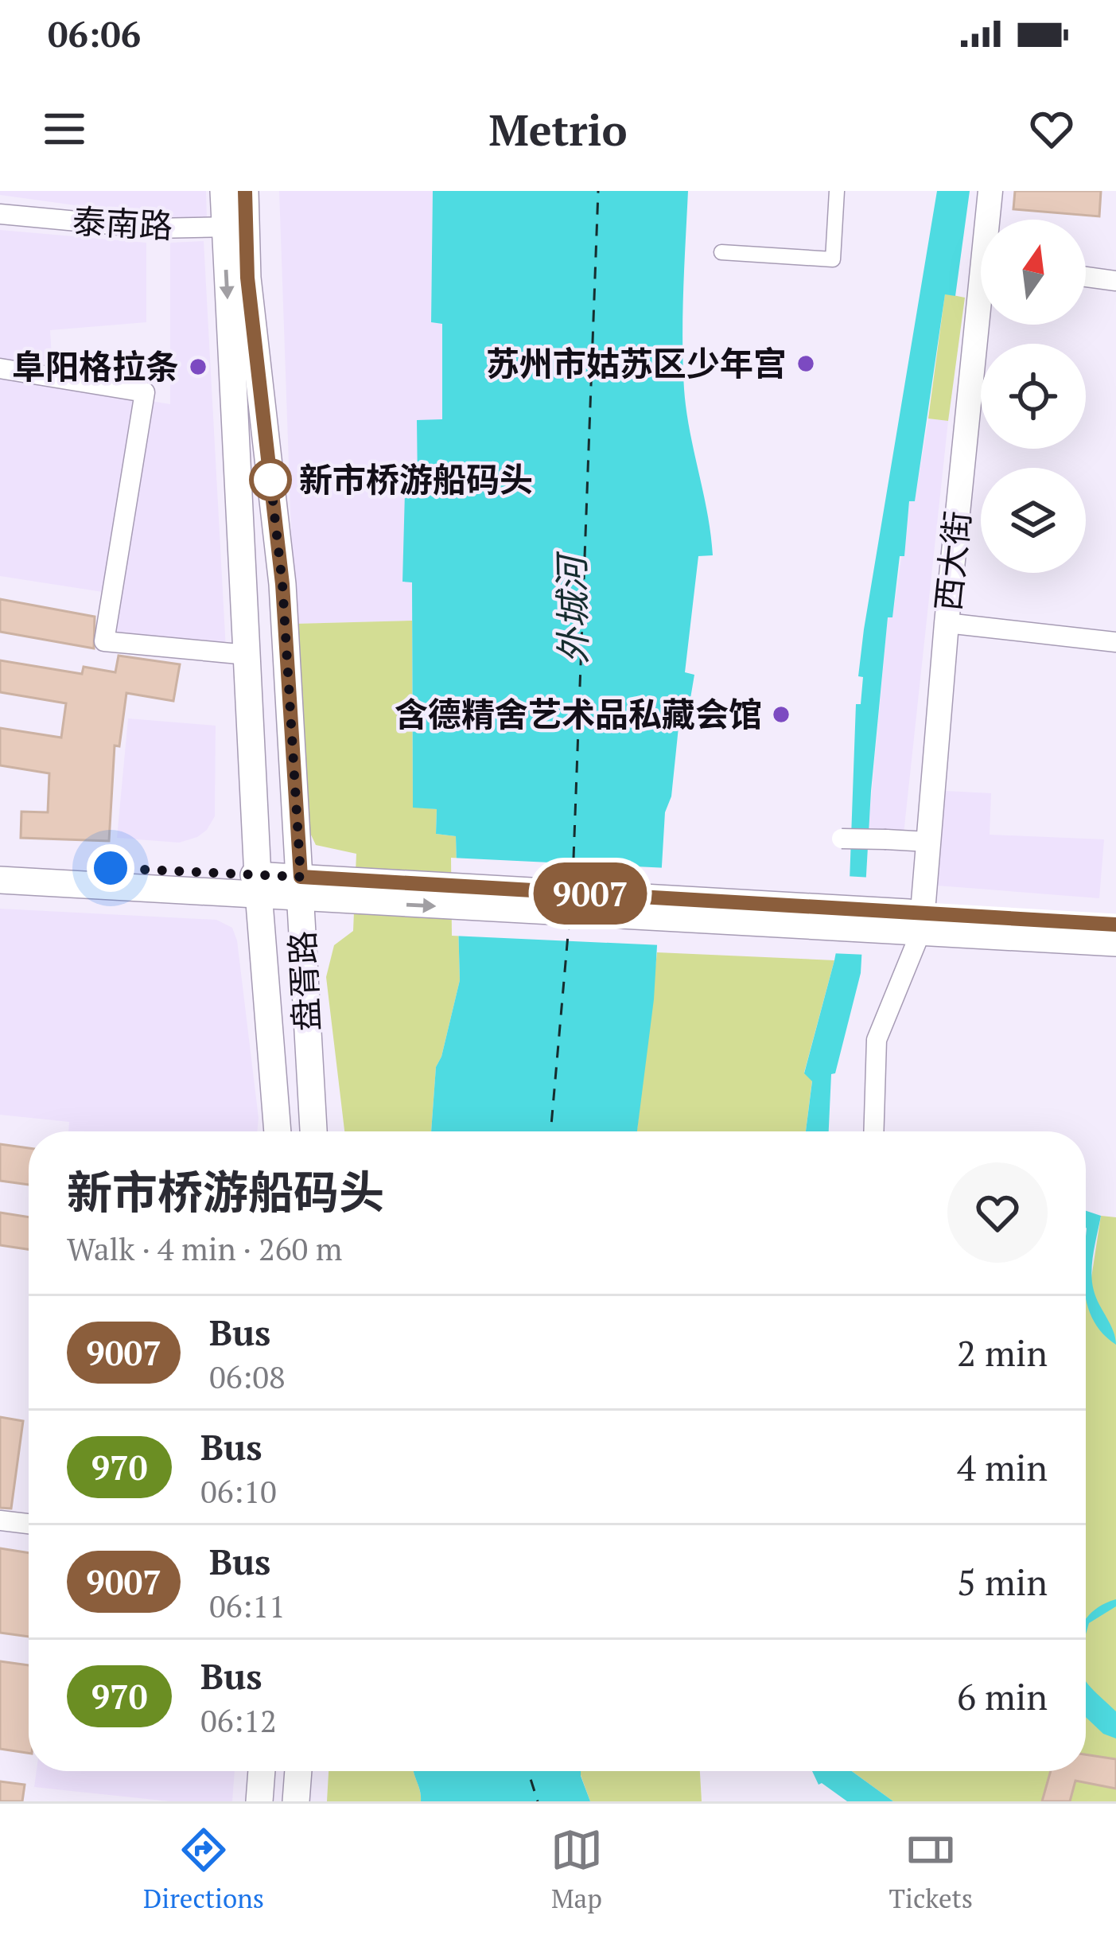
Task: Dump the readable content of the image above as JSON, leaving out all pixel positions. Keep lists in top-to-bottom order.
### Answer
{
  "streets": {
    "main road": ["盘胥路"],
    "street": ["泰南路", "西大街"]
  },
  "crossings": [
    ["泰南路", "盘胥路"]
  ],
  "water": ["外城河"],
  "places": [
    "苏州市姑苏区少年宫",
    "阜阳格拉条",
    "新市桥游船码头",
    "含德精舍艺术品私藏会馆"
  ],
  "lines": ["bus line 9007"],
  "north": "top",
  "page": {
    "status": "06:06",
    "header": "Metrio",
    "on_map": "9007",
    "heading": ["新市桥游船码头", "Walk · 4 min · 260 m"],
    "list": [
      {
        "mark": "9007",
        "name": "Bus",
        "note": "06:08",
        "value": "2 min"
      },
      {
        "mark": "970",
        "name": "Bus",
        "note": "06:10",
        "value": "4 min"
      },
      {
        "mark": "9007",
        "name": "Bus",
        "note": "06:11",
        "value": "5 min"
      },
      {
        "mark": "970",
        "name": "Bus",
        "note": "06:12",
        "value": "6 min"
      }
    ],
    "tabs": ["Directions", "Map", "Tickets"]
  }
}
